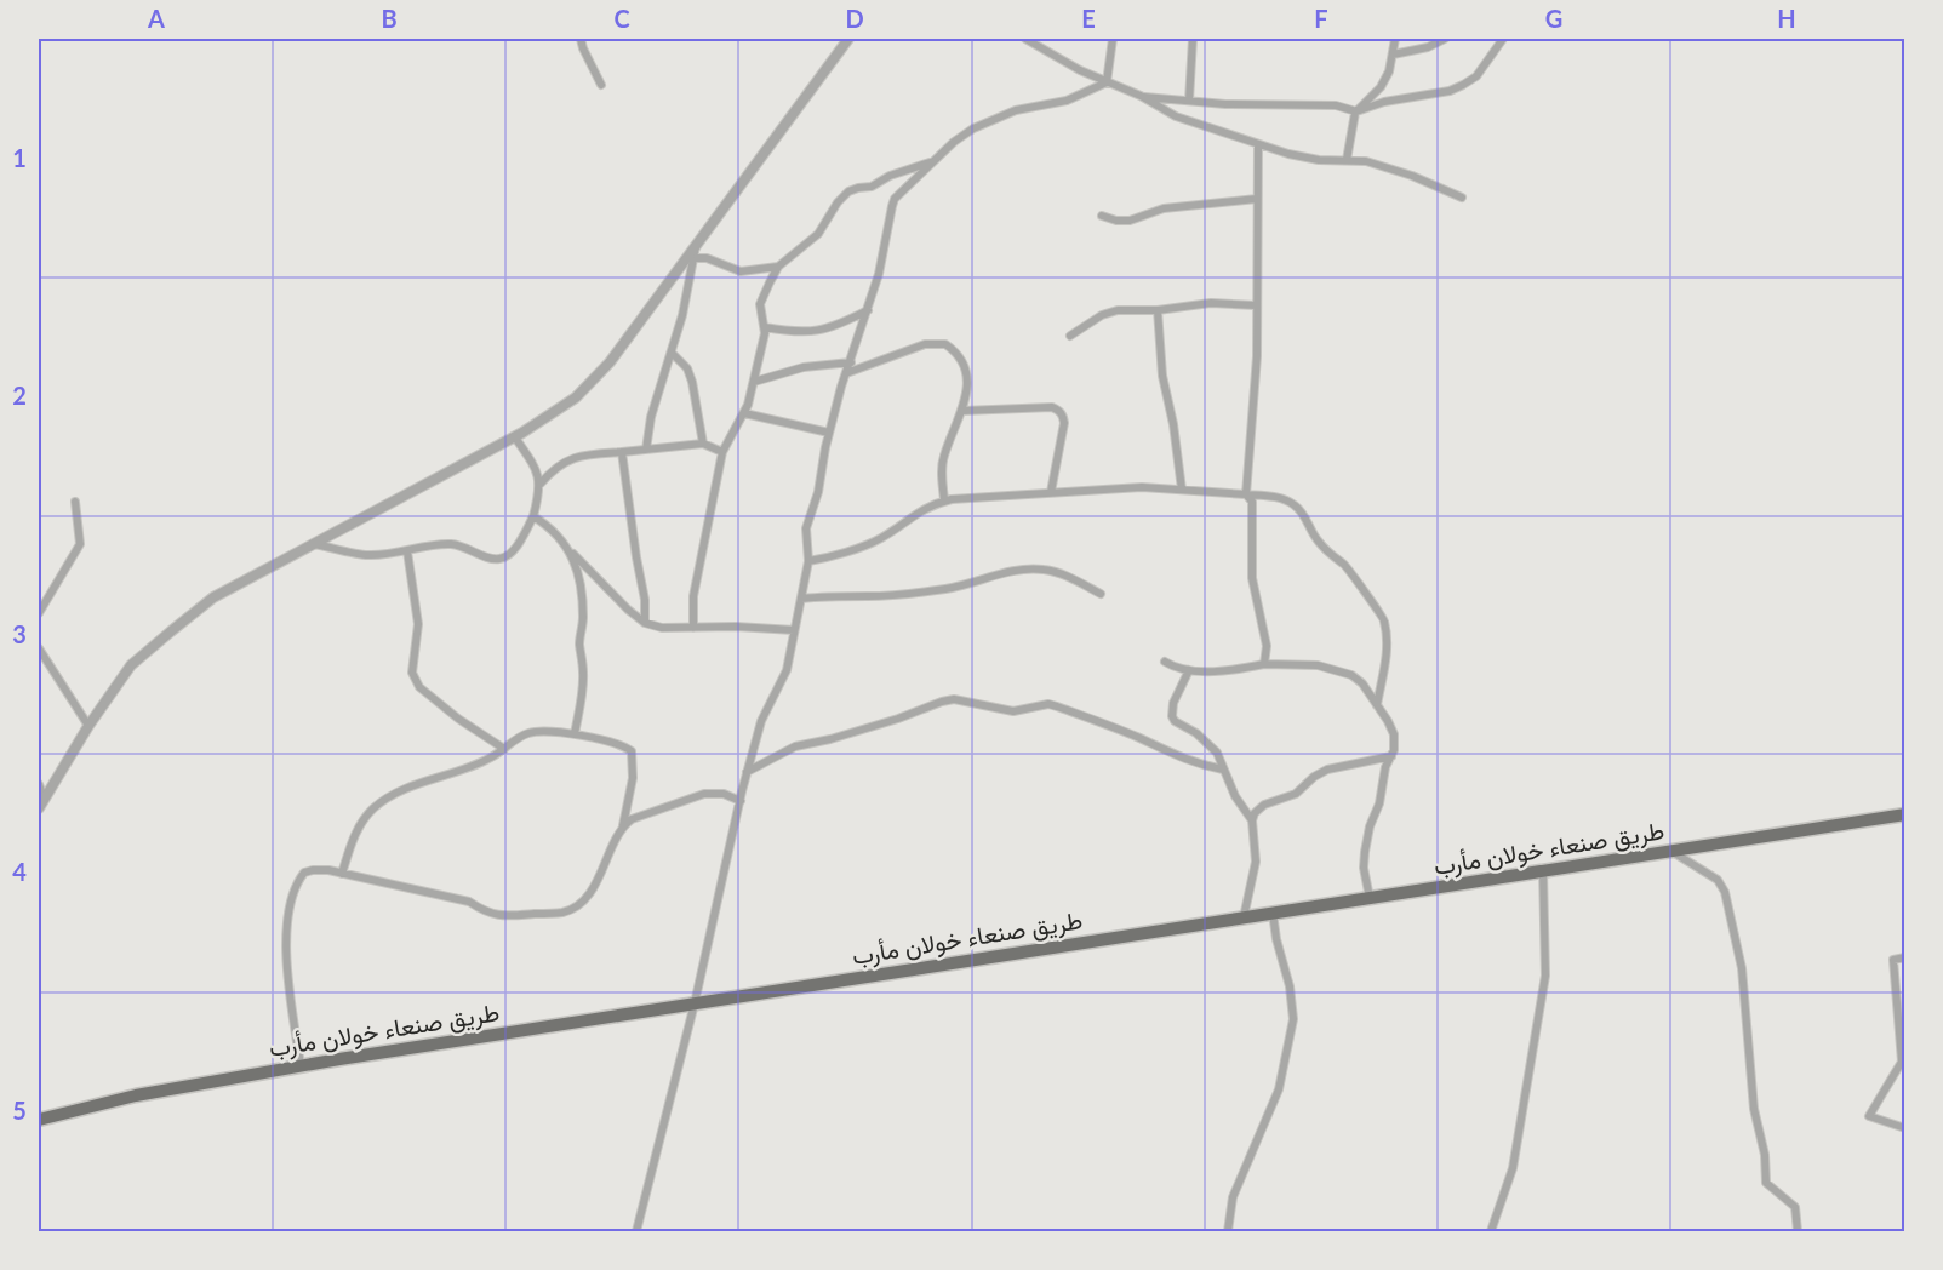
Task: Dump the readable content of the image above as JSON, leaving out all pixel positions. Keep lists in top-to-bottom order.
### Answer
{
  "streets": {
    "main road": ["طريق صنعاء خولان مأرب"]
  },
  "grid": {
    "columns": [
      "A",
      "B",
      "C",
      "D",
      "E",
      "F",
      "G",
      "H"
    ],
    "rows": [
      "1",
      "2",
      "3",
      "4",
      "5"
    ]
  }
}
